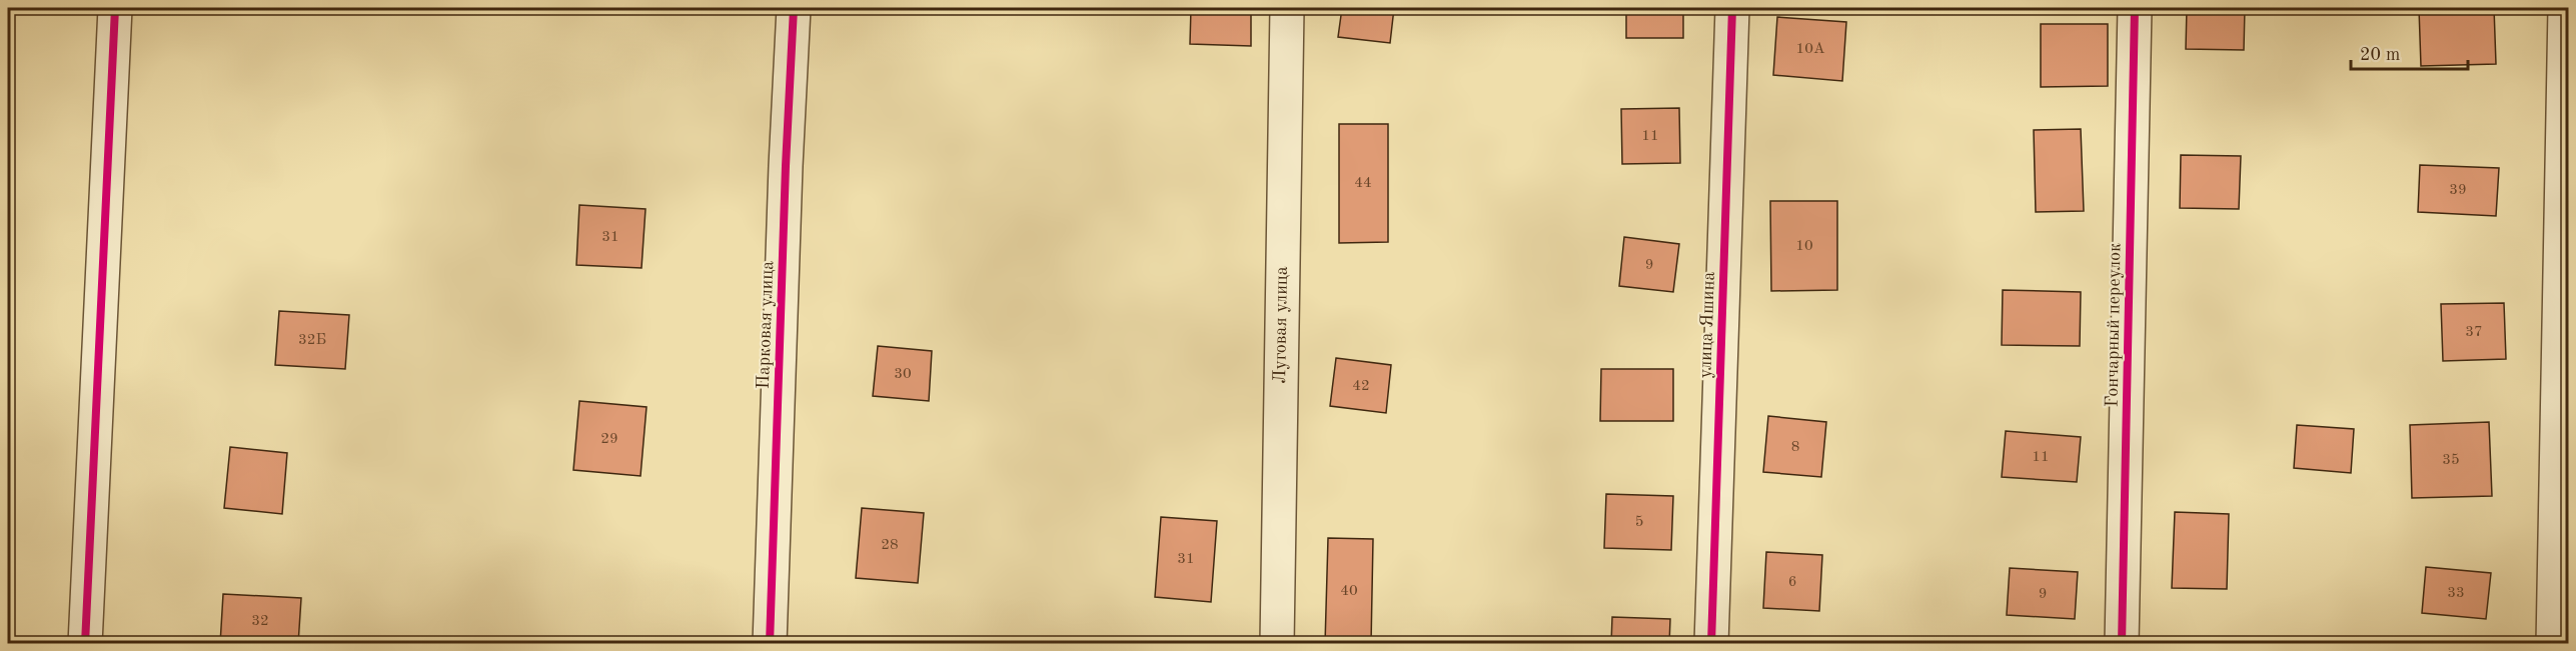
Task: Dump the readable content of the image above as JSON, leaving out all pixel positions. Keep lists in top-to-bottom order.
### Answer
{
  "streets": {
    "street": [
      "Парковая улица",
      "Луговая улица",
      "улица Яшина",
      "Гончарный переулок"
    ]
  },
  "house_numbers": [
    "10А",
    "11",
    "44",
    "39",
    "31",
    "10",
    "9",
    "37",
    "32Б",
    "30",
    "42",
    "29",
    "8",
    "11",
    "35",
    "5",
    "28",
    "31",
    "6",
    "40",
    "33",
    "9",
    "32"
  ],
  "scale_bar": "20 m"
}
